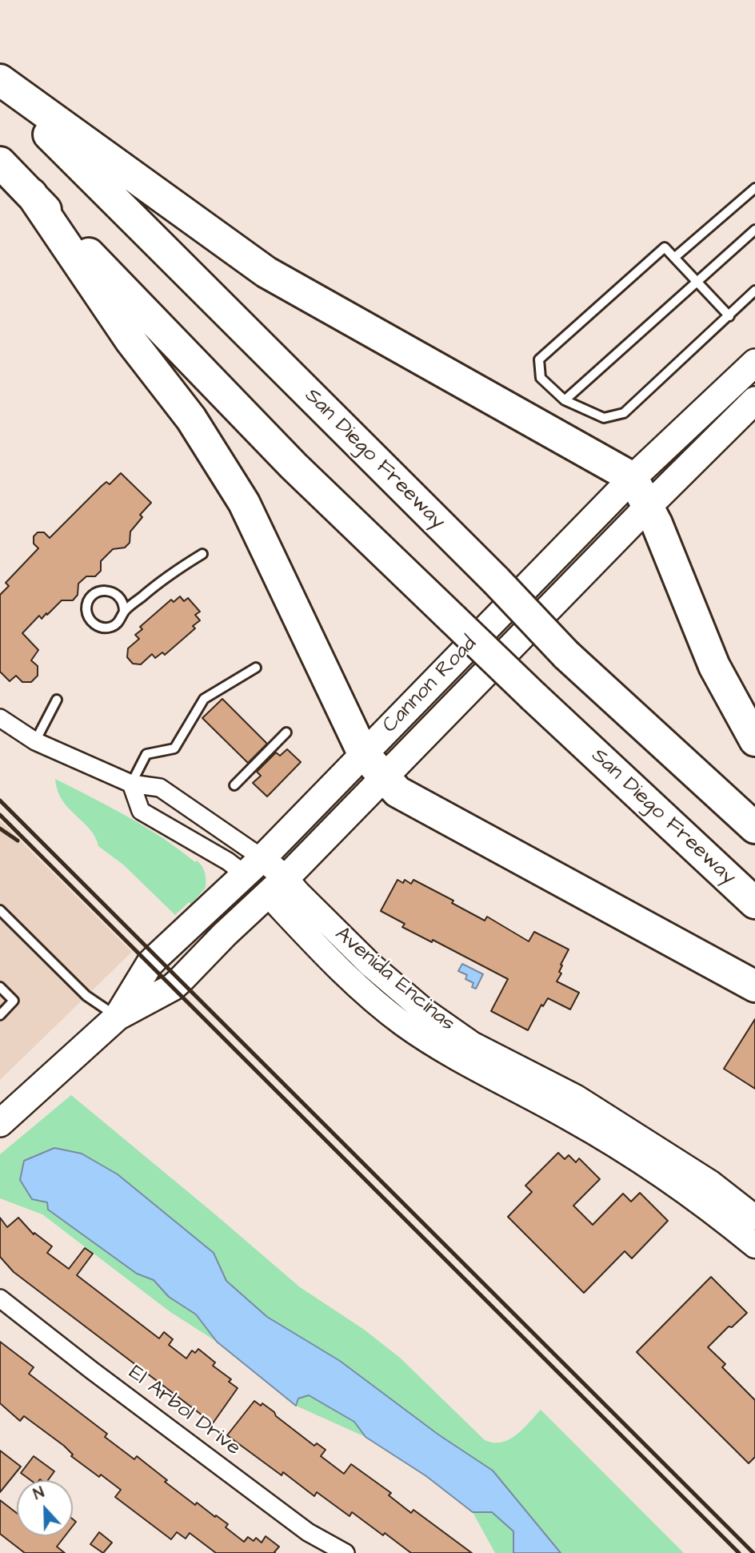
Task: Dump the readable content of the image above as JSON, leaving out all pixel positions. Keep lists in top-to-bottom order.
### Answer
{
  "streets": {
    "highway": ["San Diego Freeway"],
    "main road": ["Cannon Road"],
    "street": ["Avenida Encinas", "El Arbol Drive"]
  },
  "crossings": [
    ["Cannon Road", "Avenida Encinas"]
  ],
  "north": "top"
}
